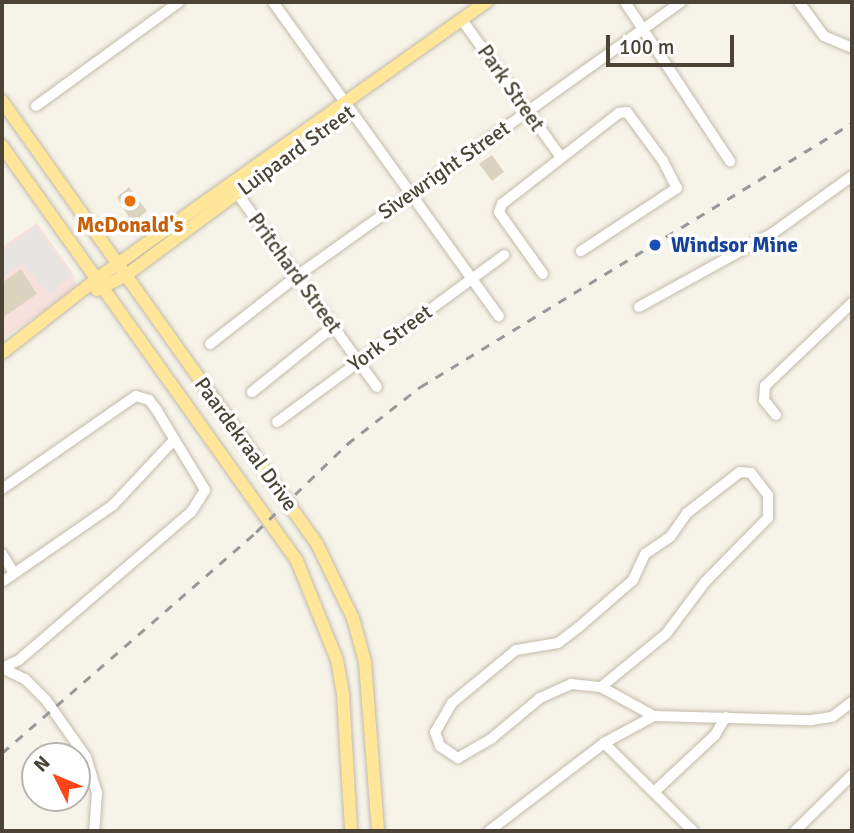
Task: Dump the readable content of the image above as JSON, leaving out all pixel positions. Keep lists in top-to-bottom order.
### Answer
{
  "streets": {
    "main road": ["Luipaard Street", "Paardekraal Drive"],
    "street": [
      "Park Street",
      "Sivewright Street",
      "Pritchard Street",
      "York Street"
    ]
  },
  "crossings": [
    ["Park Street", "Luipaard Street"],
    ["Park Street", "Sivewright Street"],
    ["Luipaard Street", "Pritchard Street"],
    ["Luipaard Street", "Paardekraal Drive"],
    ["Sivewright Street", "Pritchard Street"],
    ["Pritchard Street", "York Street"]
  ],
  "places": ["McDonald's", "Windsor Mine"],
  "scale_bar": "100 m",
  "north": "top left"
}
